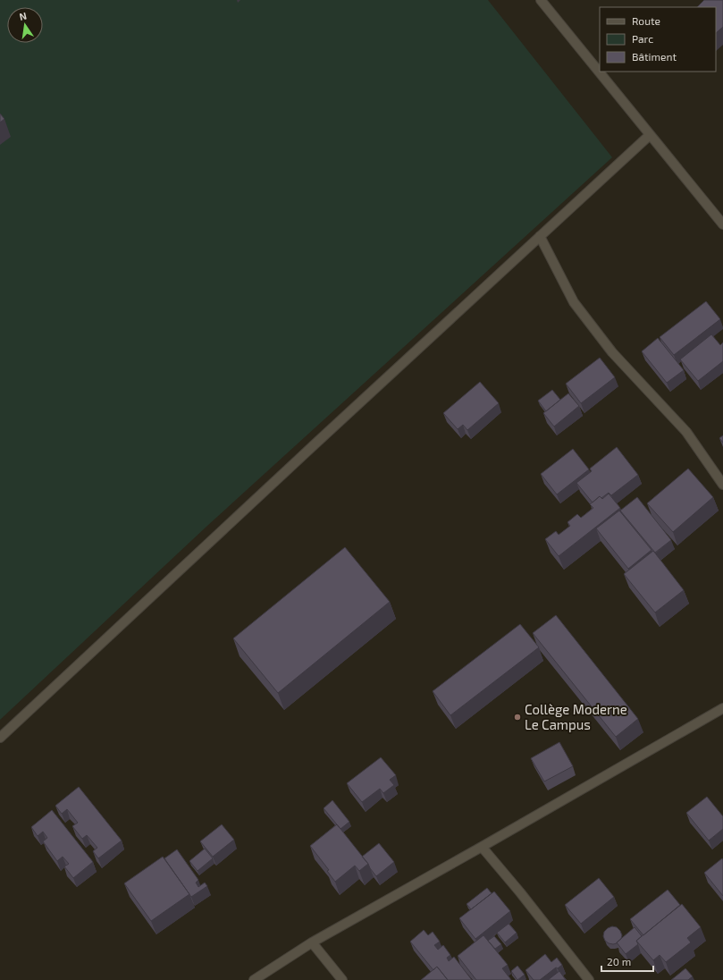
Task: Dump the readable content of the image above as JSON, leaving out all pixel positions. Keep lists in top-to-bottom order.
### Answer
{
  "places": ["Collège Moderne Le Campus"],
  "legend": ["Route", "Parc", "Bâtiment"],
  "scale_bar": "20 m",
  "north": "top"
}
